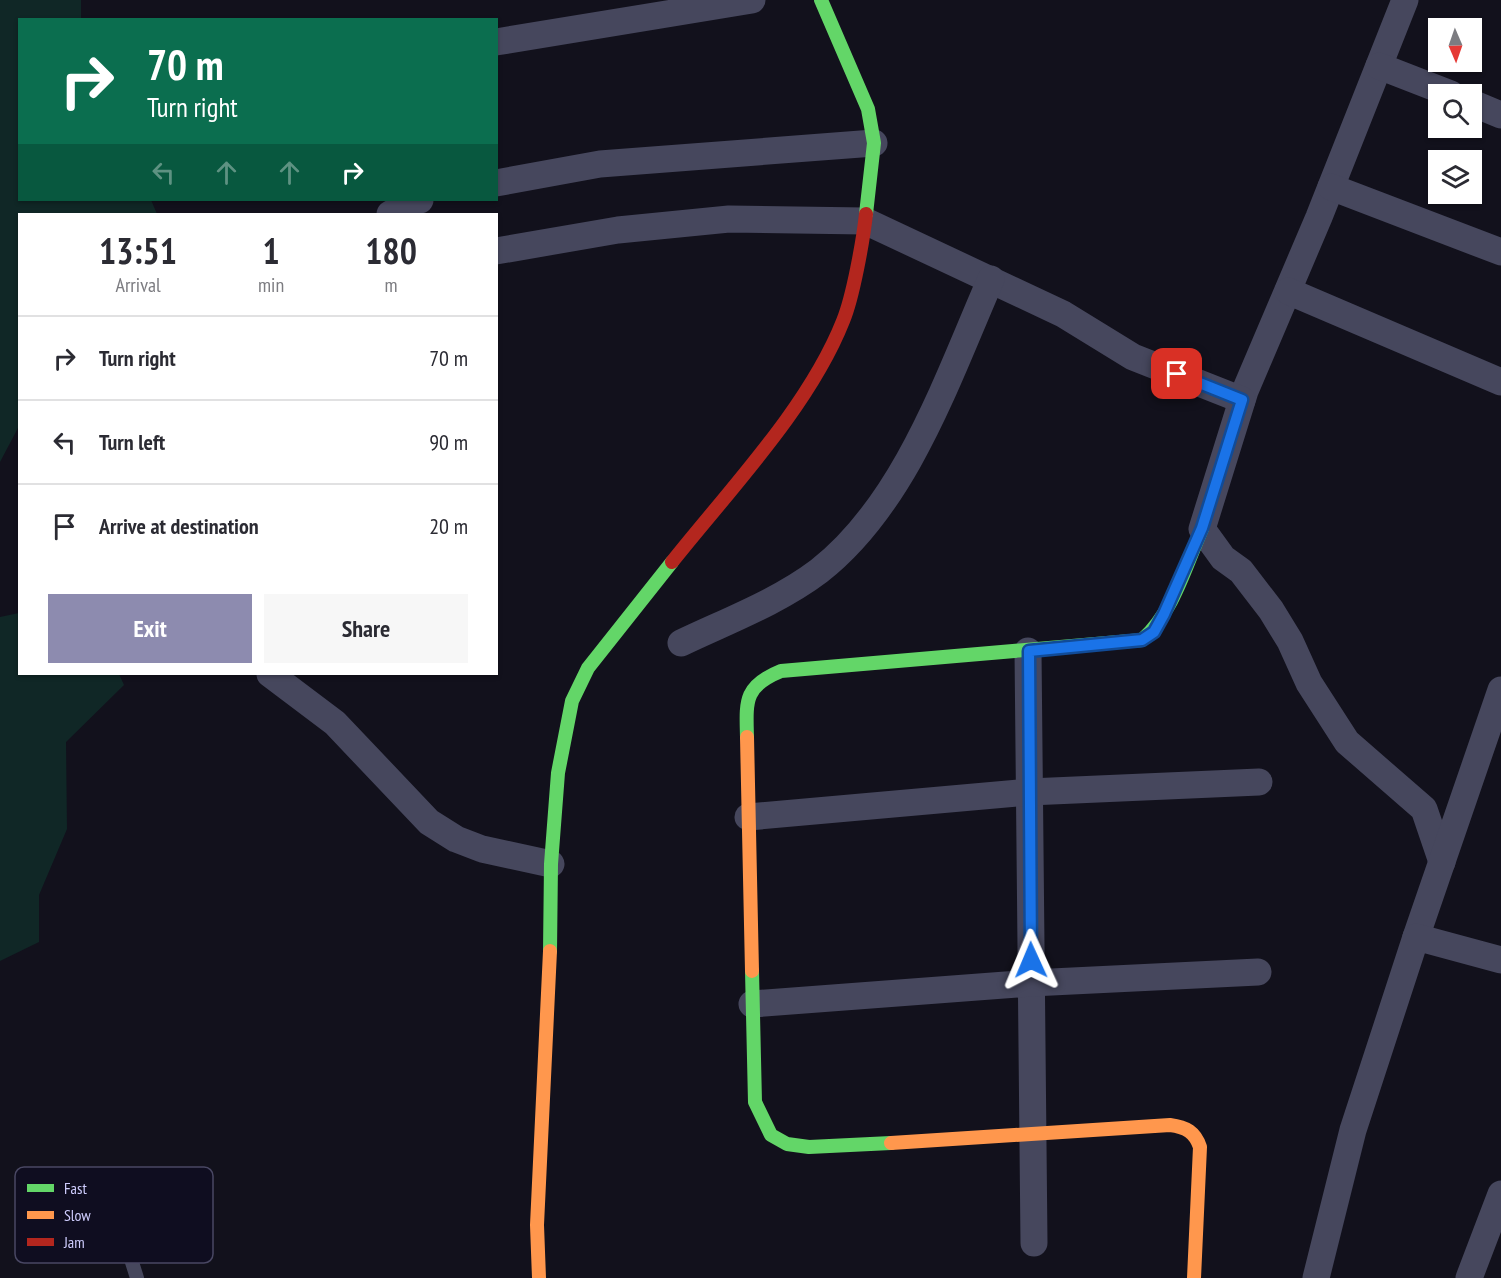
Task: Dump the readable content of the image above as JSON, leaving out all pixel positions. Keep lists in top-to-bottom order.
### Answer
{
  "legend": ["Fast", "Slow", "Jam"],
  "north": "bottom",
  "page": {
    "turn": ["70 m", "Turn right"],
    "eta": [
      "13:51",
      "Arrival",
      "1",
      "min",
      "180",
      "m"
    ],
    "list": [
      {
        "name": "Turn right",
        "value": "70 m"
      },
      {
        "name": "Turn left",
        "value": "90 m"
      },
      {
        "name": "Arrive at destination",
        "value": "20 m"
      }
    ],
    "buttons": ["Exit", "Share"]
  }
}
